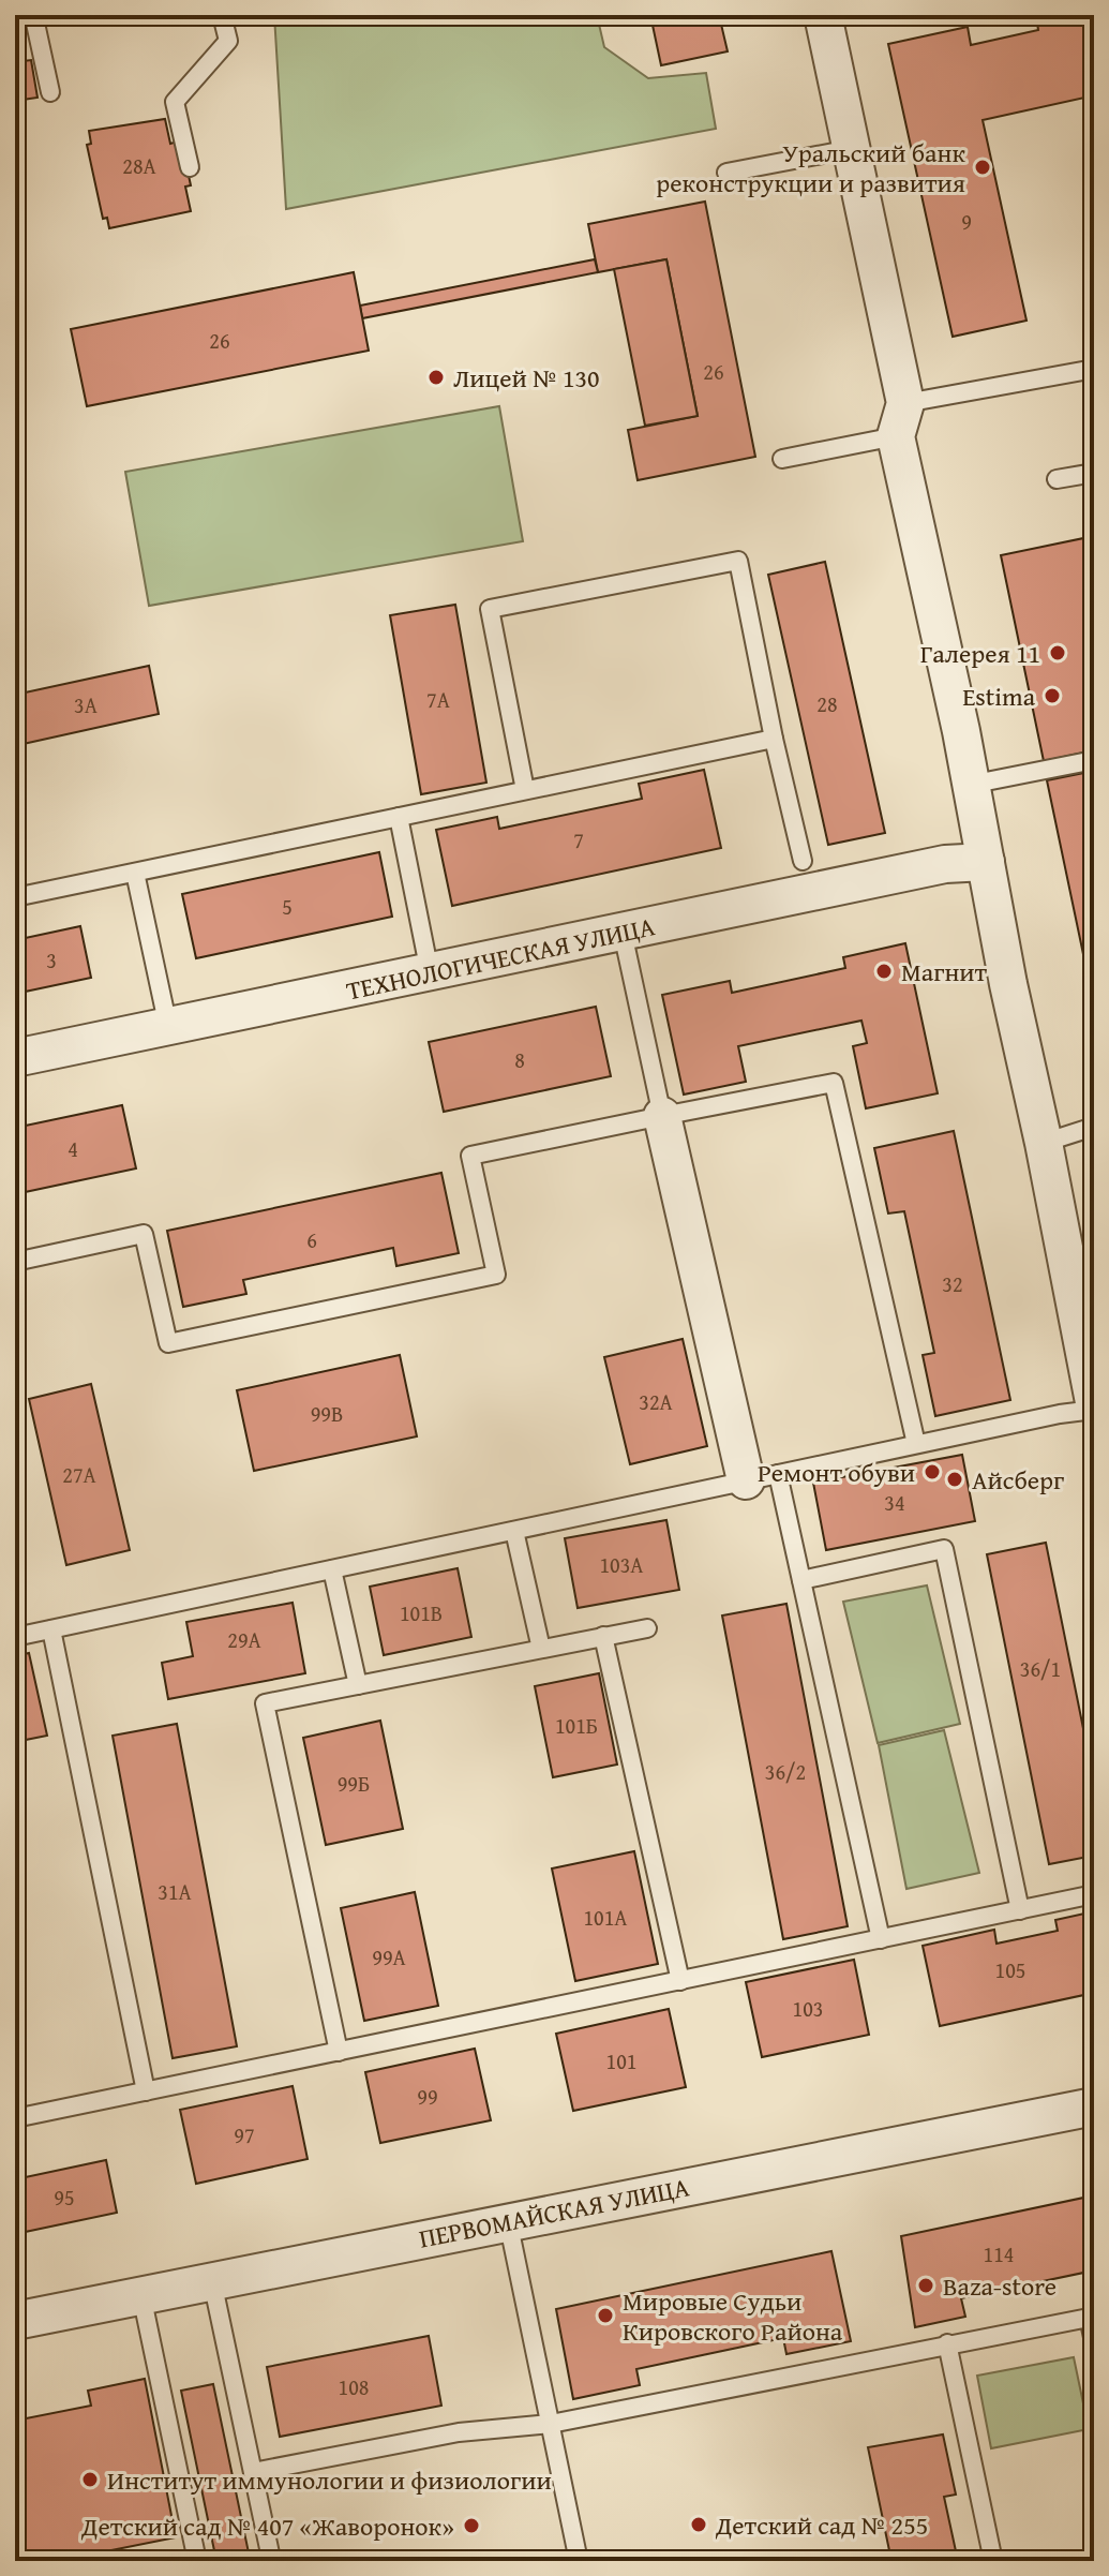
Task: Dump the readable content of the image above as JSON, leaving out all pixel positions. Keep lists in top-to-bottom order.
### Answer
{
  "streets": {
    "street": ["ТЕХНОЛОГИЧЕСКАЯ УЛИЦА", "ПЕРВОМАЙСКАЯ УЛИЦА"]
  },
  "places": [
    "Уральский банк реконструкции и развития",
    "Лицей № 130",
    "Галерея 11",
    "Estima",
    "Магнит",
    "Ремонт обуви",
    "Айсберг",
    "Baza-store",
    "Мировые Судьи Кировского Района",
    "Институт иммунологии и физиологии",
    "Детский сад № 255",
    "Детский сад № 407 «Жаворонок»"
  ],
  "house_numbers": [
    "28А",
    "9",
    "26",
    "26",
    "7А",
    "28",
    "3А",
    "7",
    "5",
    "3",
    "8",
    "4",
    "6",
    "32",
    "32А",
    "99В",
    "27А",
    "34",
    "103А",
    "101В",
    "29А",
    "36/1",
    "101Б",
    "36/2",
    "99Б",
    "31А",
    "101А",
    "99А",
    "105",
    "103",
    "101",
    "99",
    "97",
    "95",
    "114",
    "108"
  ]
}
